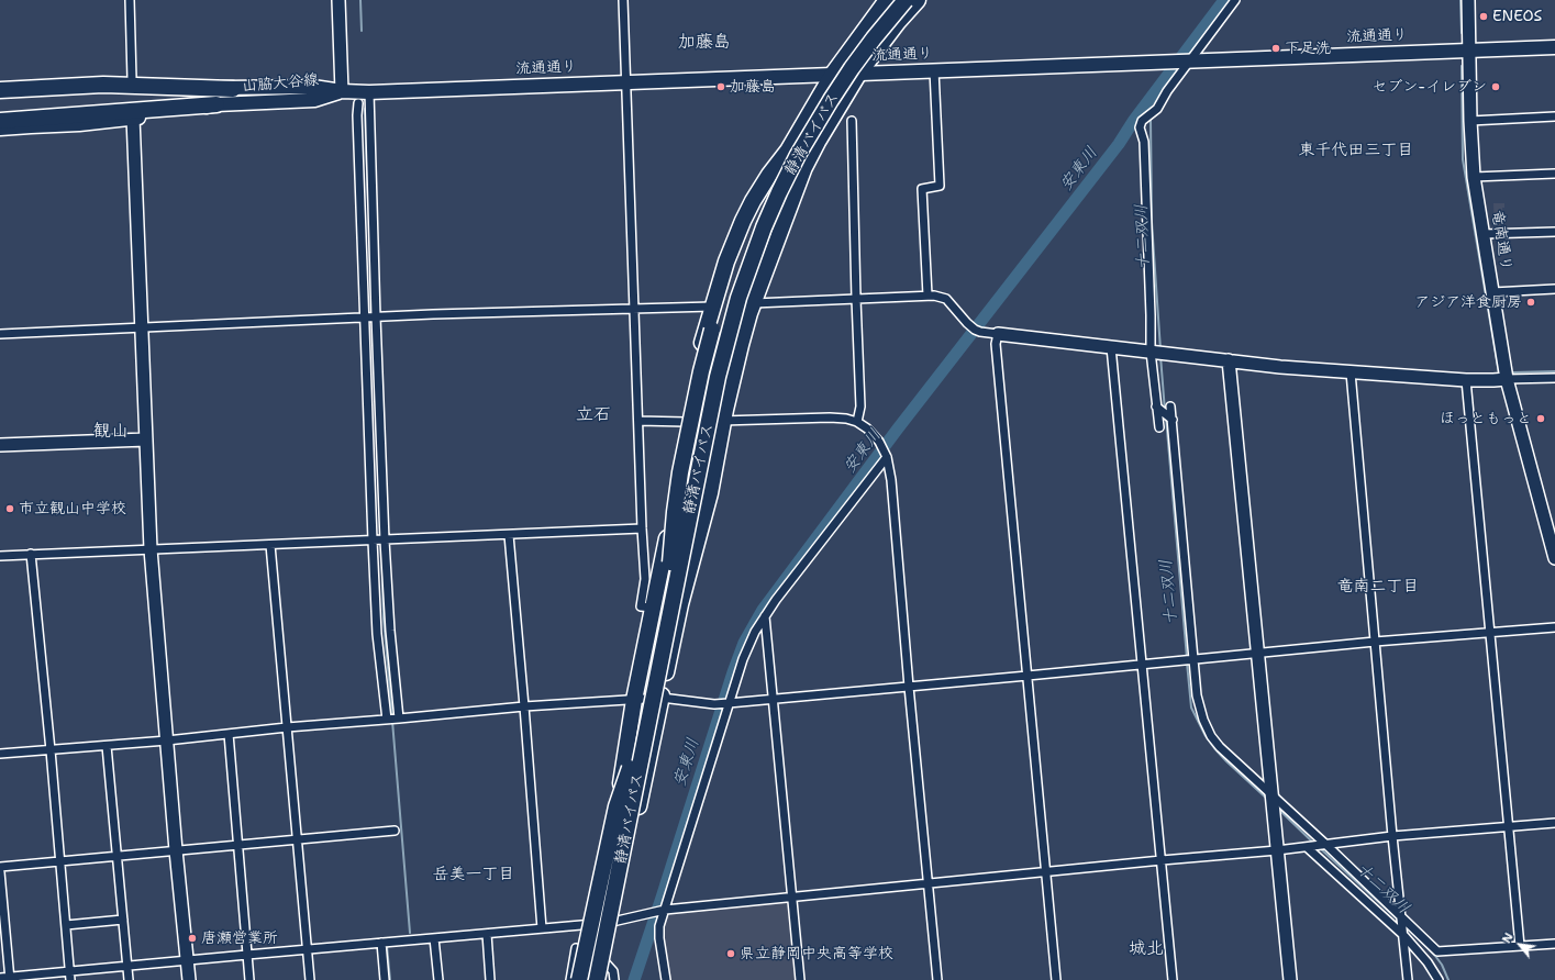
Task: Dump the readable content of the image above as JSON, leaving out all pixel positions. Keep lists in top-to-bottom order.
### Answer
{
  "streets": {
    "highway": ["静清バイパス"],
    "main road": ["流通通り", "山脇大谷線"],
    "street": ["竜南通り"]
  },
  "crossings": [
    ["流通通り", "山脇大谷線"],
    ["流通通り", "竜南通り"]
  ],
  "districts": [
    "加藤島",
    "東千代田三丁目",
    "立石",
    "観山",
    "竜南二丁目",
    "岳美一丁目",
    "城北"
  ],
  "water": ["安東川", "十二双川"],
  "places": [
    "ENEOS",
    "下足洗",
    "加藤島",
    "セブン-イレブン",
    "アジア洋食厨房",
    "ほっともっと",
    "市立観山中学校",
    "唐瀬営業所",
    "県立静岡中央高等学校"
  ],
  "north": "top left"
}
